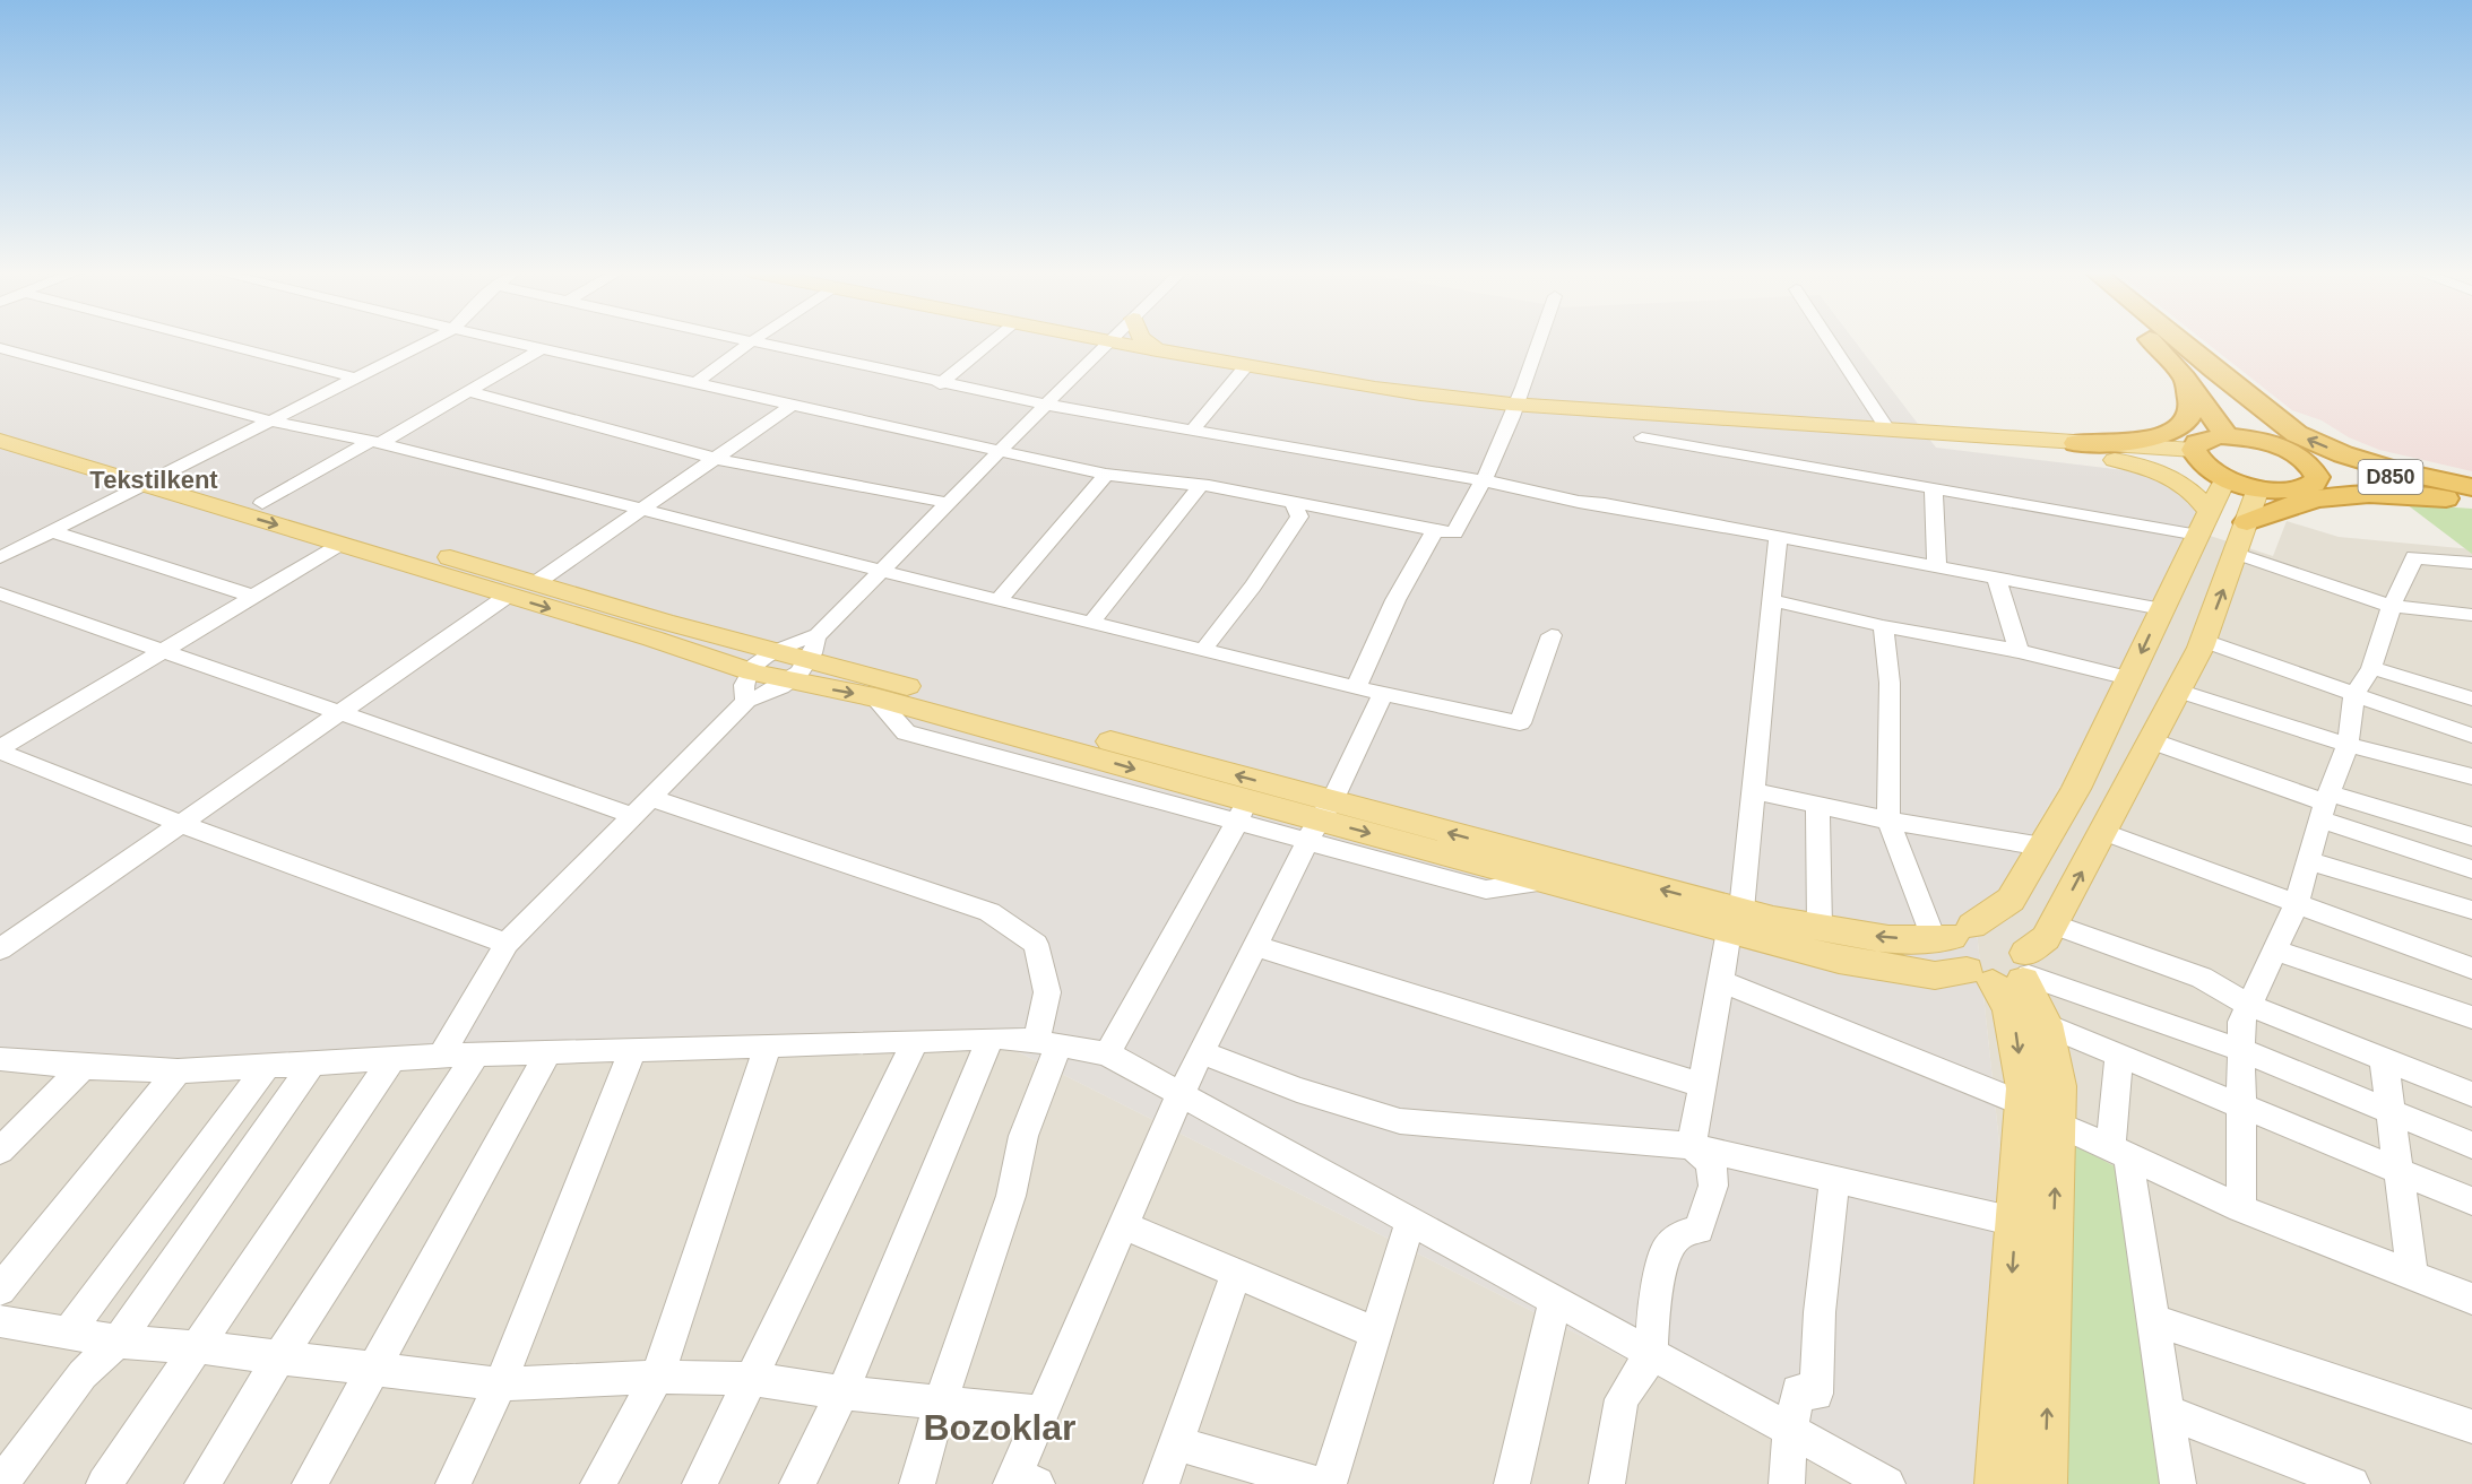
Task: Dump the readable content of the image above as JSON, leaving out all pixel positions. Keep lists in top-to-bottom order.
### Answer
{
  "streets": {
    "highway": ["D850"]
  },
  "districts": ["Tekstilkent", "Bozoklar"]
}
